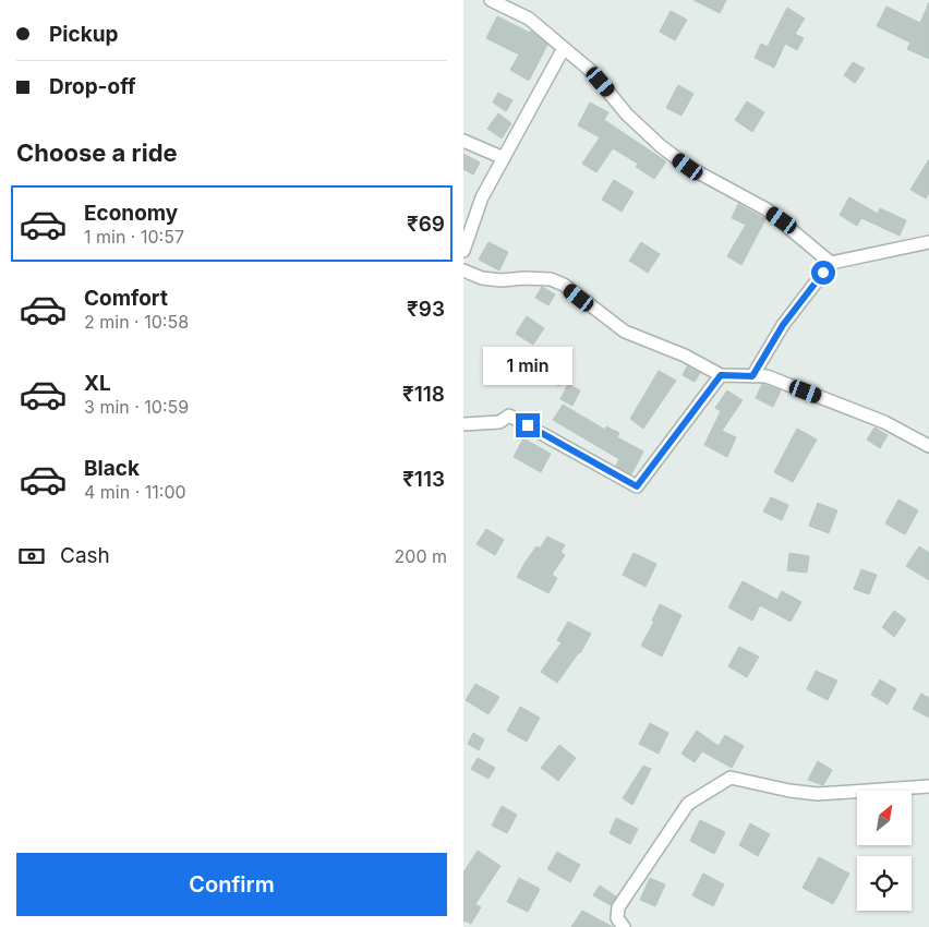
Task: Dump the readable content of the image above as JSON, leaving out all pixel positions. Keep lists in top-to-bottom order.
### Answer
{
  "north": "top right",
  "page": {
    "banner": ["Pickup", "Drop-off"],
    "heading": "Choose a ride",
    "list": [
      {
        "name": "Economy",
        "note": "1 min · 10:57",
        "value": "₹69"
      },
      {
        "name": "Comfort",
        "note": "2 min · 10:58",
        "value": "₹93"
      },
      {
        "name": "XL",
        "note": "3 min · 10:59",
        "value": "₹118"
      },
      {
        "name": "Black",
        "note": "4 min · 11:00",
        "value": "₹113"
      }
    ],
    "bubble": "1 min",
    "pay": ["Cash", "200 m"],
    "buttons": "Confirm"
  }
}
